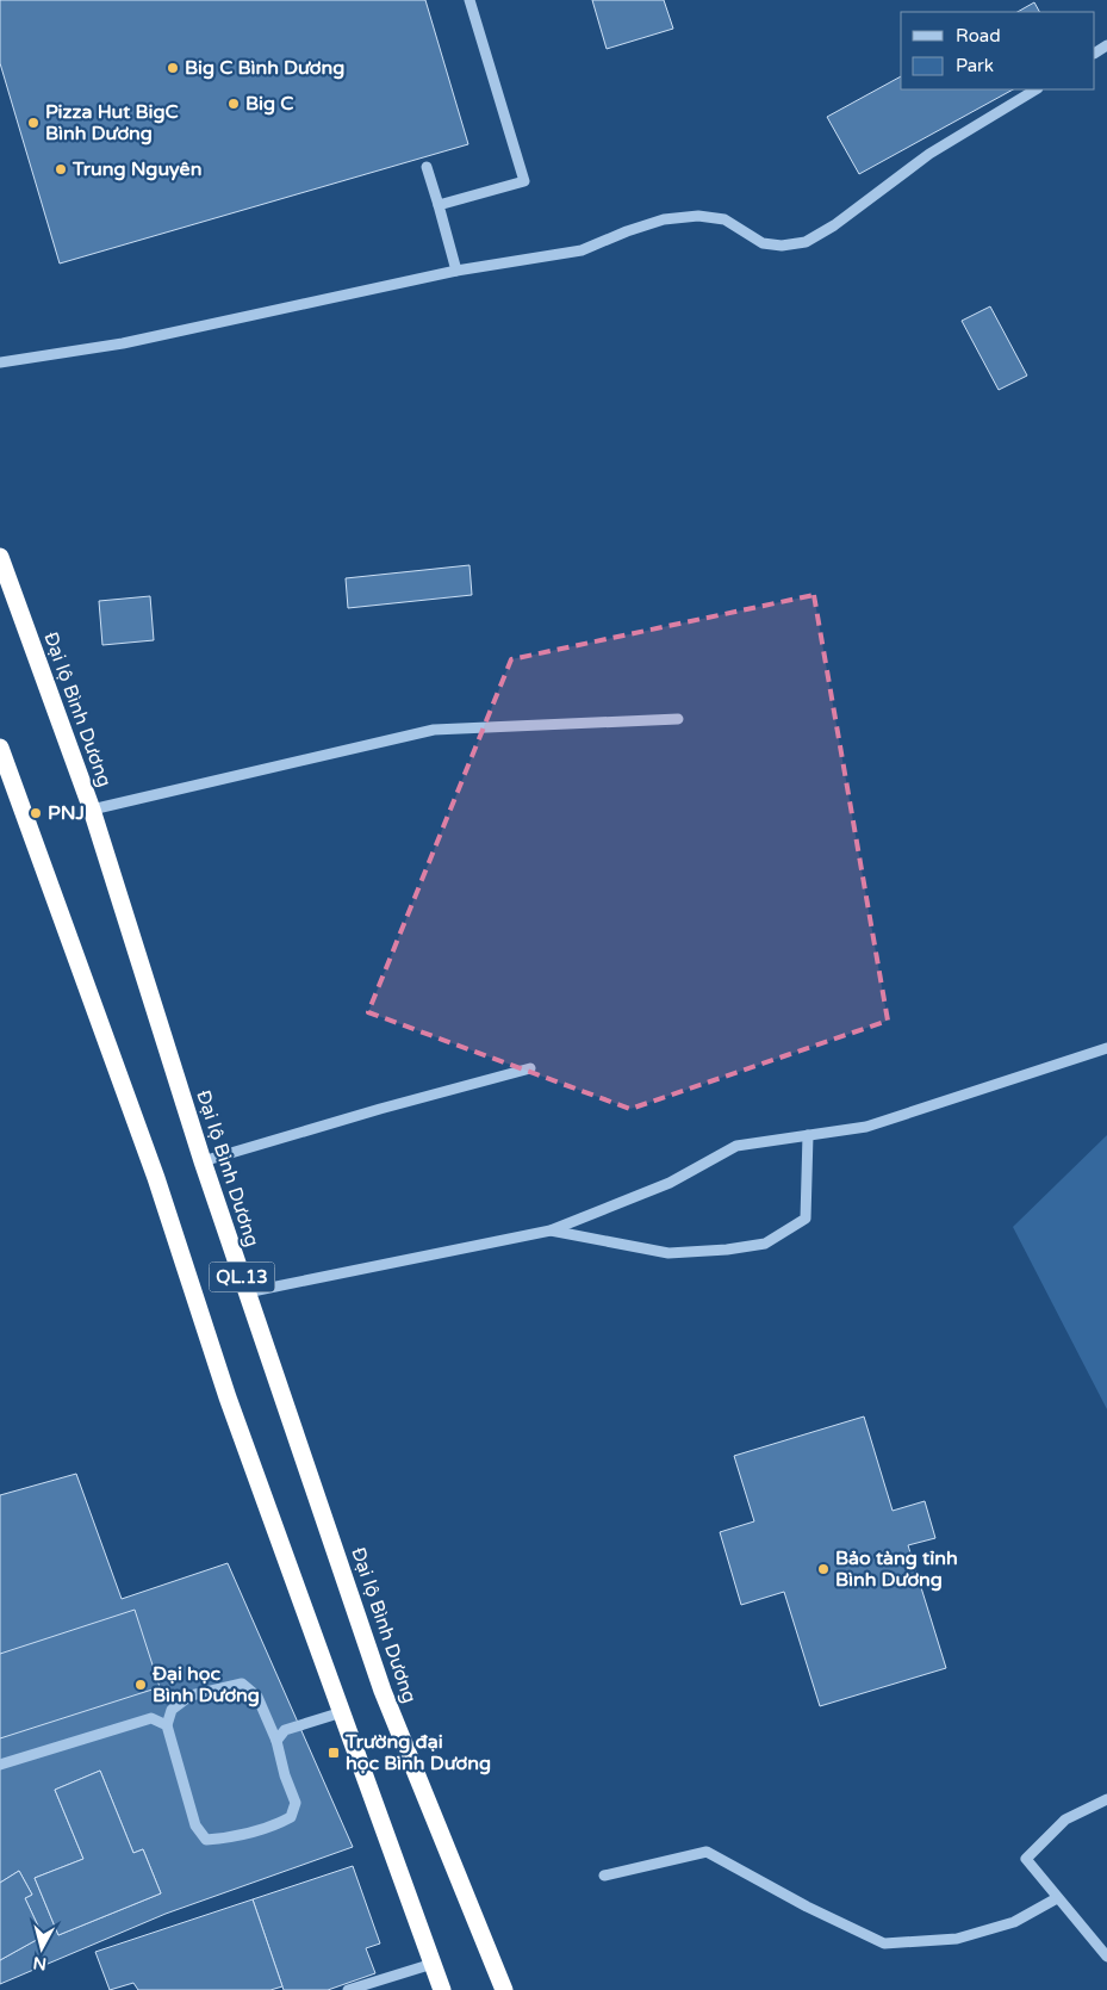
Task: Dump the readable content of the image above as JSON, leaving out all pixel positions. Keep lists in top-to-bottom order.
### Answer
{
  "streets": {
    "highway": ["Đại lộ Bình Dương", "QL.13"]
  },
  "places": {
    "other": [
      "Big C Bình Dương",
      "Big C",
      "Pizza Hut BigC Bình Dương",
      "Trung Nguyên",
      "PNJ",
      "Bảo tàng tỉnh Bình Dương",
      "Đại học Bình Dương"
    ],
    "transit": ["Trường đại học Bình Dương"]
  },
  "legend": ["Road", "Park"],
  "north": "bottom"
}
